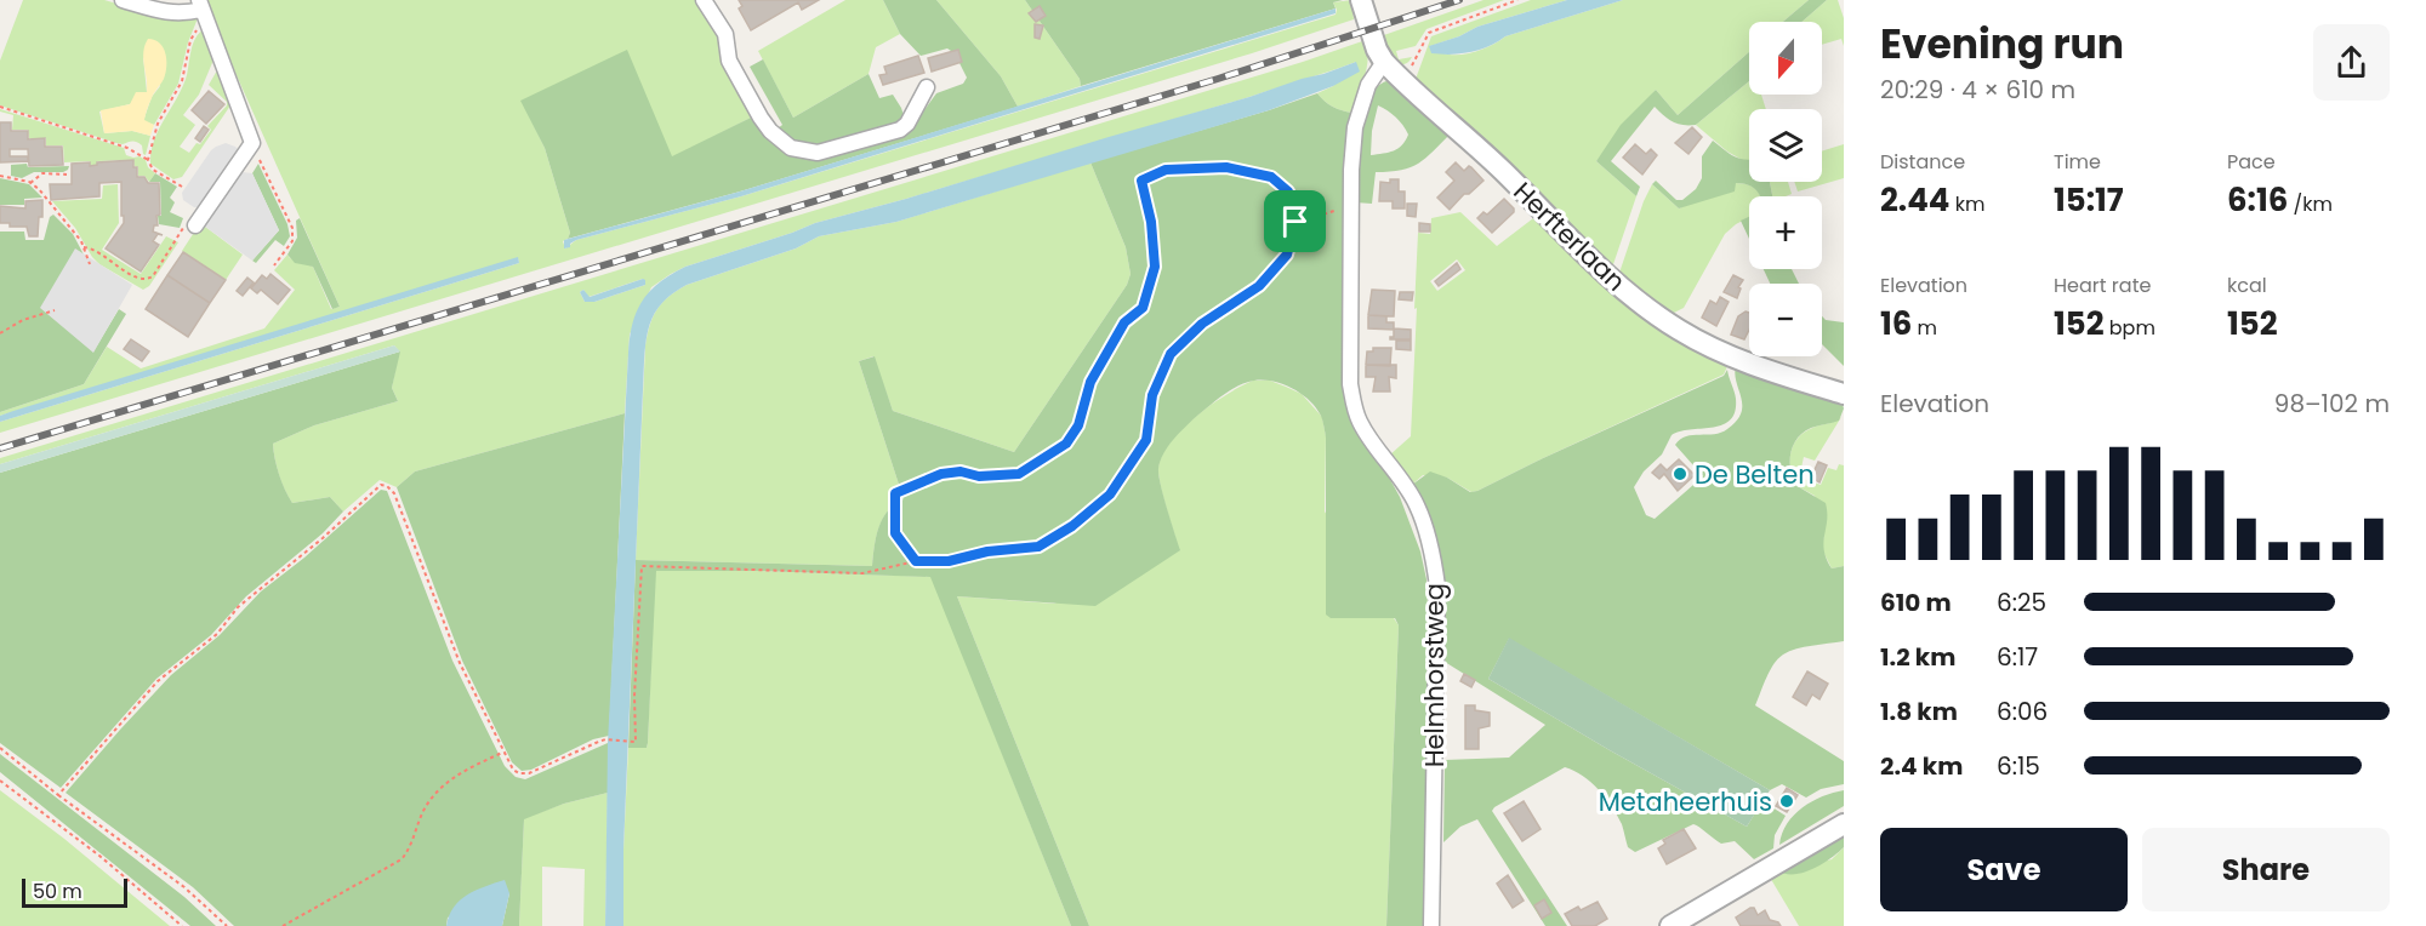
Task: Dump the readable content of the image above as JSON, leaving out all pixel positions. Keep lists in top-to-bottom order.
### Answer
{
  "streets": {
    "street": ["Herfterlaan", "Helmhorstweg"]
  },
  "crossings": [
    ["Herfterlaan", "Helmhorstweg"]
  ],
  "places": ["De Belten", "Metaheerhuis"],
  "scale_bar": "50 m",
  "north": "bottom",
  "page": {
    "heading": ["Evening run", "20:29 · 4 × 610 m"],
    "map_buttons": ["+", "−"],
    "stats": [
      ["Distance", "2.44 km"],
      ["Time", "15:17"],
      ["Pace", "6:16 /km"],
      ["Elevation", "16 m"],
      ["Heart rate", "152 bpm"],
      ["kcal", "152"]
    ],
    "chart": ["Elevation", "98–102 m"],
    "list": [
      {
        "name": "610 m",
        "note": "6:25"
      },
      {
        "name": "1.2 km",
        "note": "6:17"
      },
      {
        "name": "1.8 km",
        "note": "6:06"
      },
      {
        "name": "2.4 km",
        "note": "6:15"
      }
    ],
    "buttons": ["Save", "Share"],
    "scale": "50 m"
  }
}
